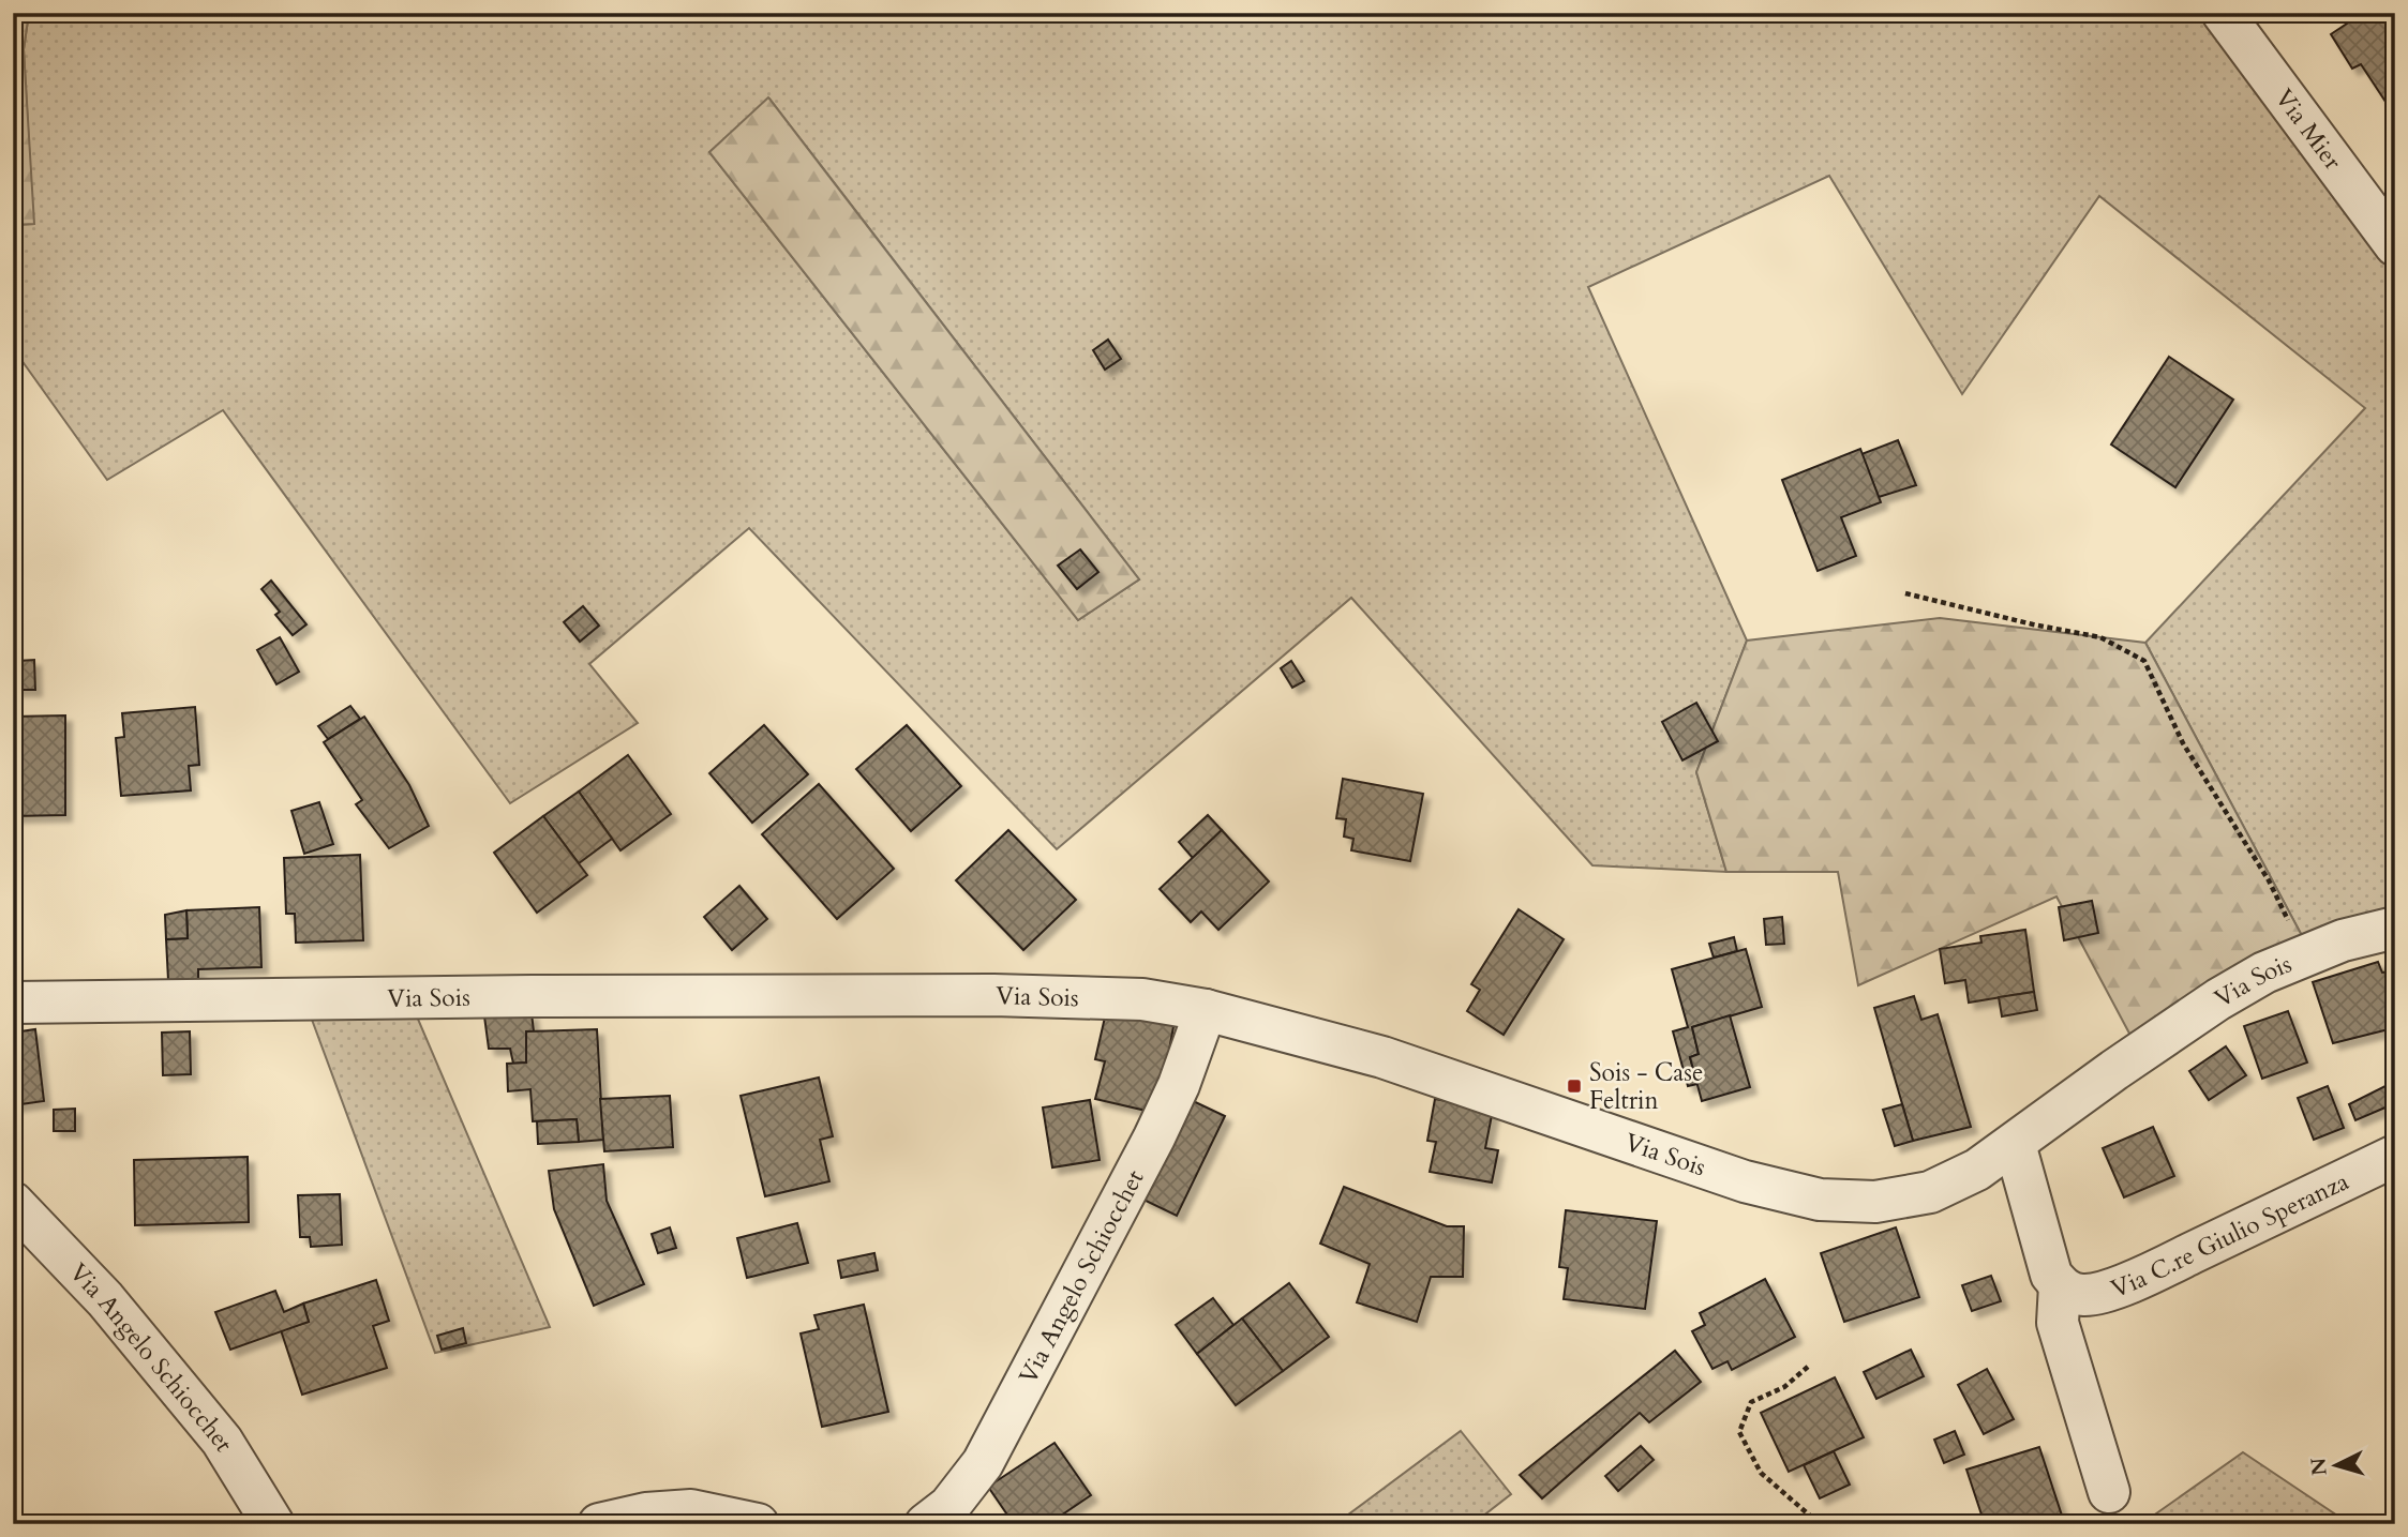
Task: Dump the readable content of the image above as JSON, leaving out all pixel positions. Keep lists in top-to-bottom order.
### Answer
{
  "streets": {
    "street": [
      "Via Mier",
      "Via Sois",
      "Via C.re Giulio Speranza",
      "Via Angelo Schiocchet"
    ]
  },
  "crossings": [
    ["Via Sois", "Via Angelo Schiocchet"]
  ],
  "places": {
    "transit": ["Sois - Case Feltrin"]
  },
  "north": "left"
}
